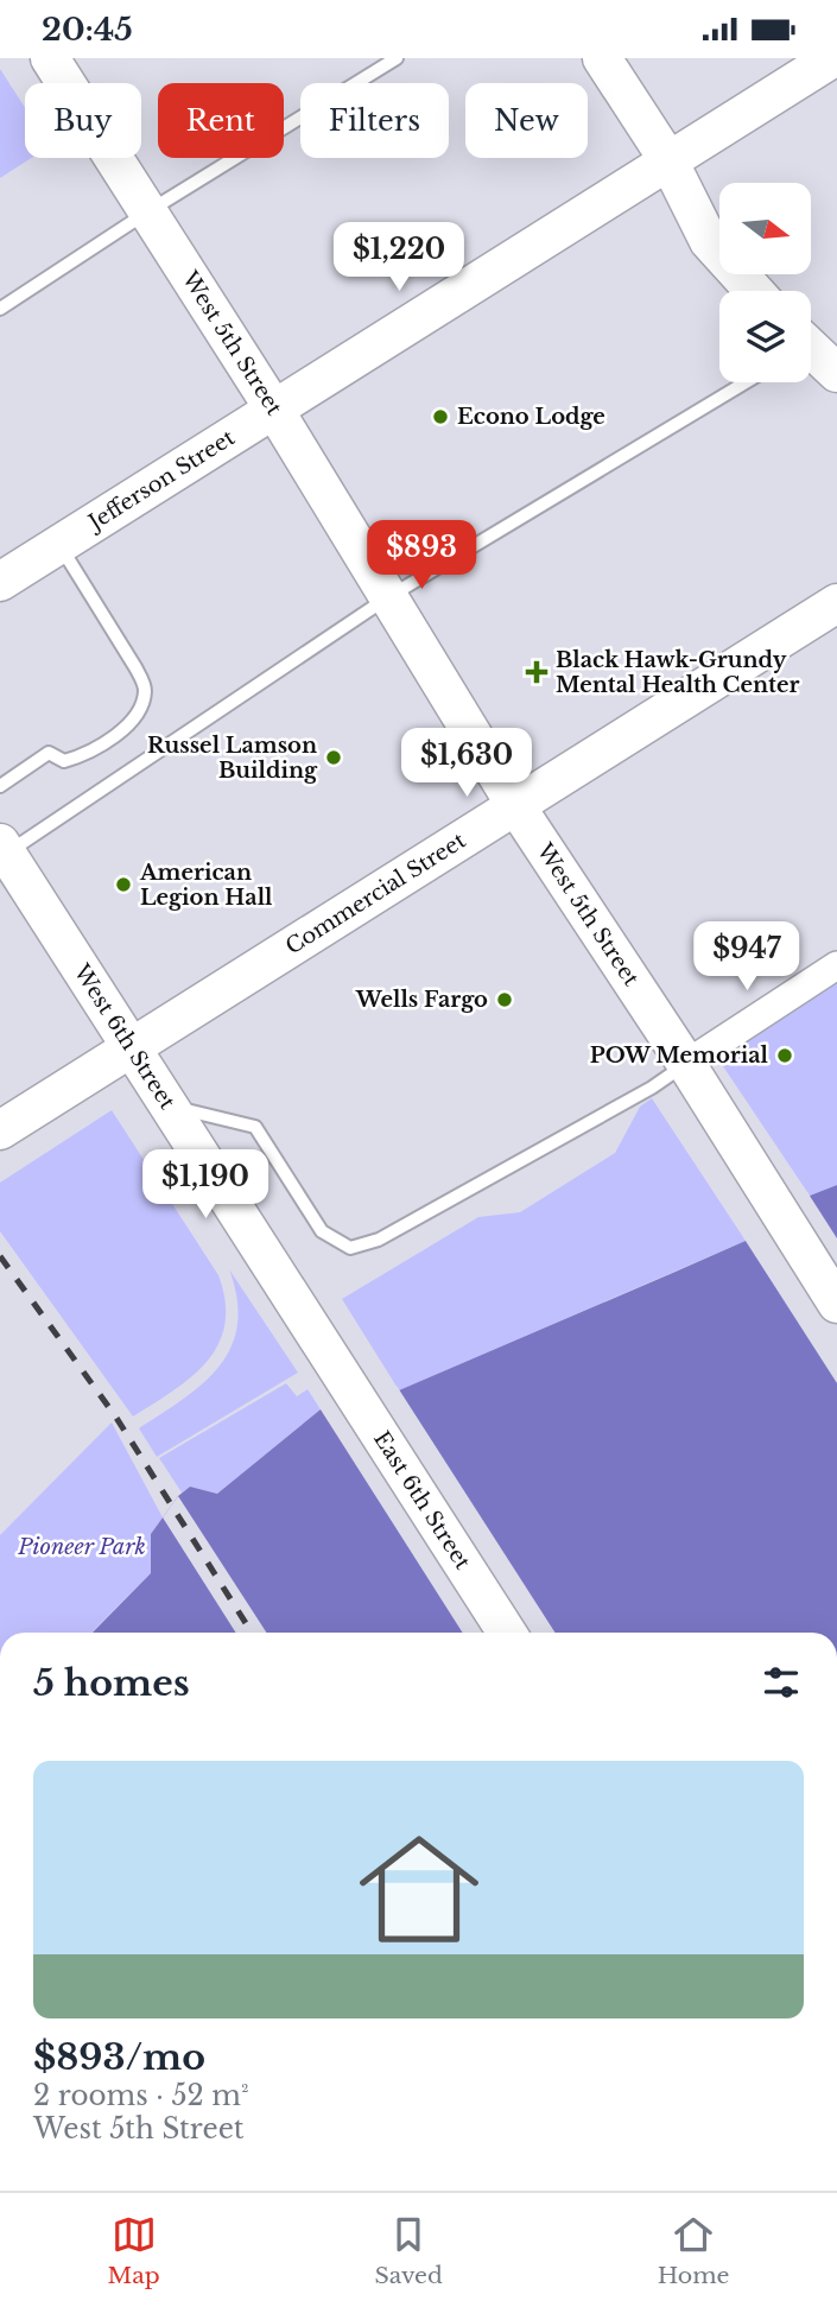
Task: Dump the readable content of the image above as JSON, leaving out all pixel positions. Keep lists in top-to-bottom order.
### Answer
{
  "streets": {
    "main road": [
      "West 5th Street",
      "Jefferson Street",
      "Commercial Street",
      "West 6th Street",
      "East 6th Street"
    ]
  },
  "crossings": [
    ["West 5th Street", "Jefferson Street"],
    ["West 5th Street", "Commercial Street"],
    ["Commercial Street", "West 6th Street"],
    ["West 6th Street", "East 6th Street"]
  ],
  "parks": ["Pioneer Park"],
  "places": {
    "other": [
      "Econo Lodge",
      "Russel Lamson Building",
      "American Legion Hall",
      "Wells Fargo",
      "POW Memorial"
    ],
    "health": ["Black Hawk-Grundy Mental Health Center"]
  },
  "north": "right",
  "page": {
    "status": "20:45",
    "chip": [
      "Buy",
      "Rent",
      "Filters",
      "New"
    ],
    "price": [
      "$1,220",
      "$893",
      "$1,630",
      "$947",
      "$1,190"
    ],
    "heading": "5 homes",
    "list": [
      {
        "name": "$893/mo",
        "note": "2 rooms · 52 m² · West 5th Street"
      }
    ],
    "tabs": ["Map", "Saved", "Home"]
  }
}
